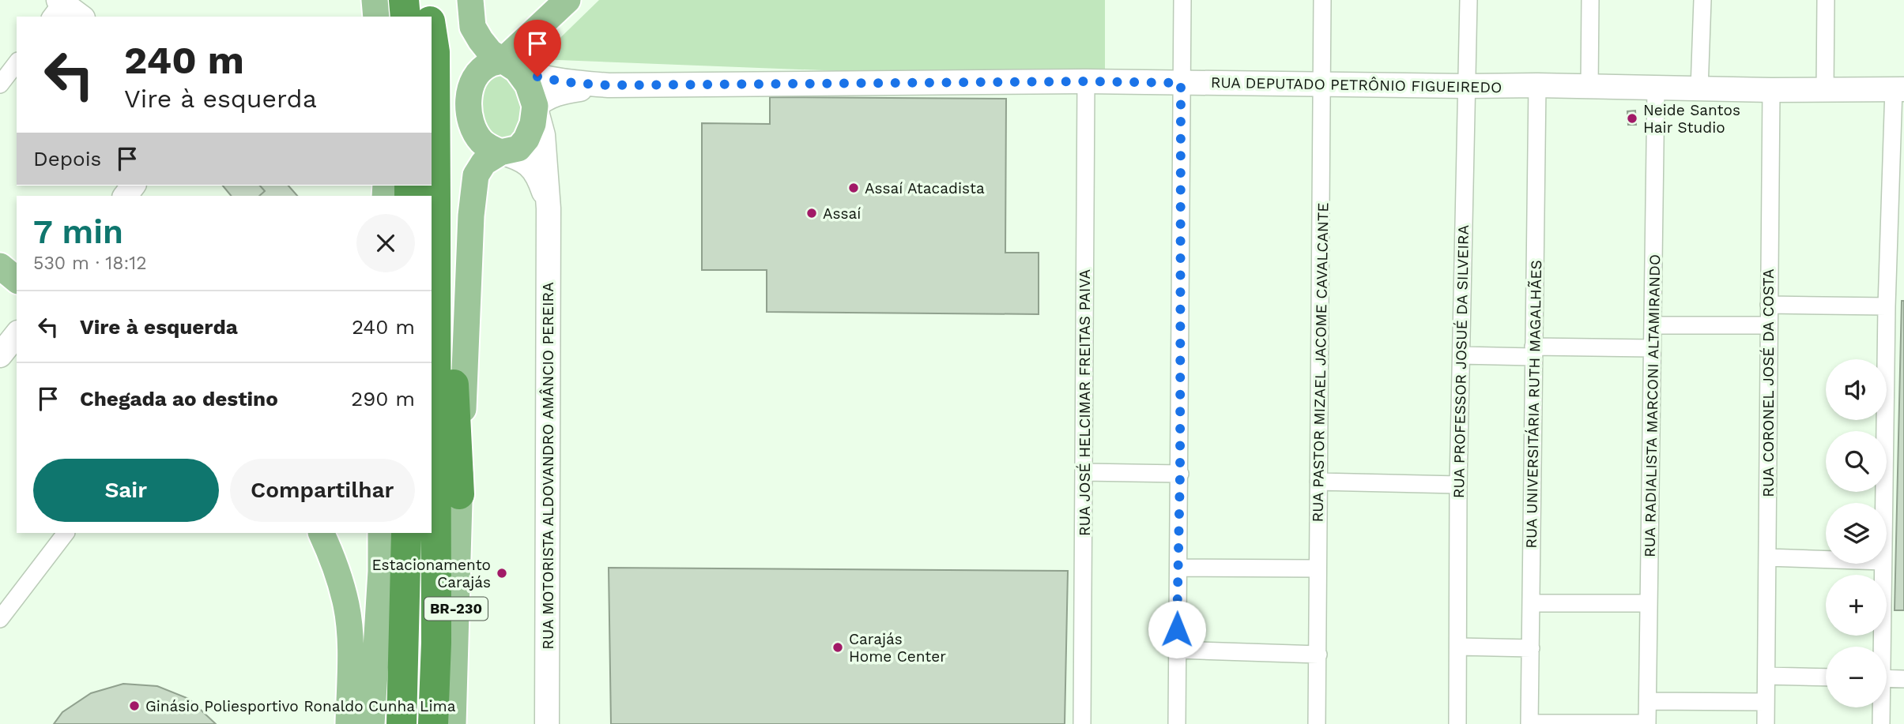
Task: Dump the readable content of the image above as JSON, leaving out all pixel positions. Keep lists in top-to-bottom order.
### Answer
{
  "streets": {
    "highway": ["BR-230"],
    "street": [
      "RUA DEPUTADO PETRÔNIO FIGUEIREDO",
      "RUA PROFESSOR JOSUÉ DA SILVEIRA",
      "RUA PASTOR MIZAEL JACOME CAVALCANTE",
      "RUA CORONEL JOSÉ DA COSTA",
      "RUA JOSÉ HELCIMAR FREITAS PAIVA",
      "RUA UNIVERSITÁRIA RUTH MAGALHÃES",
      "RUA RADIALISTA MARCONI ALTAMIRANDO",
      "RUA MOTORISTA ALDOVANDRO AMÂNCIO PEREIRA"
    ]
  },
  "crossings": [
    ["RUA DEPUTADO PETRÔNIO FIGUEIREDO", "RUA PROFESSOR JOSUÉ DA SILVEIRA"],
    ["RUA DEPUTADO PETRÔNIO FIGUEIREDO", "RUA PASTOR MIZAEL JACOME CAVALCANTE"],
    ["RUA DEPUTADO PETRÔNIO FIGUEIREDO", "RUA CORONEL JOSÉ DA COSTA"],
    ["RUA DEPUTADO PETRÔNIO FIGUEIREDO", "RUA JOSÉ HELCIMAR FREITAS PAIVA"],
    ["RUA DEPUTADO PETRÔNIO FIGUEIREDO", "RUA UNIVERSITÁRIA RUTH MAGALHÃES"],
    ["RUA DEPUTADO PETRÔNIO FIGUEIREDO", "RUA RADIALISTA MARCONI ALTAMIRANDO"],
    ["RUA DEPUTADO PETRÔNIO FIGUEIREDO", "RUA MOTORISTA ALDOVANDRO AMÂNCIO PEREIRA"]
  ],
  "places": [
    "Neide Santos Hair Studio",
    "Assaí Atacadista",
    "Assaí",
    "Estacionamento Carajás",
    "Carajás Home Center",
    "Ginásio Poliesportivo Ronaldo Cunha Lima"
  ],
  "page": {
    "turn": ["240 m", "Vire à esquerda"],
    "then": "Depois",
    "heading": ["7 min", "530 m · 18:12"],
    "list": [
      {
        "name": "Vire à esquerda",
        "value": "240 m"
      },
      {
        "name": "Chegada ao destino",
        "value": "290 m"
      }
    ],
    "map_buttons": ["+", "−"],
    "buttons": ["Sair", "Compartilhar"]
  }
}
